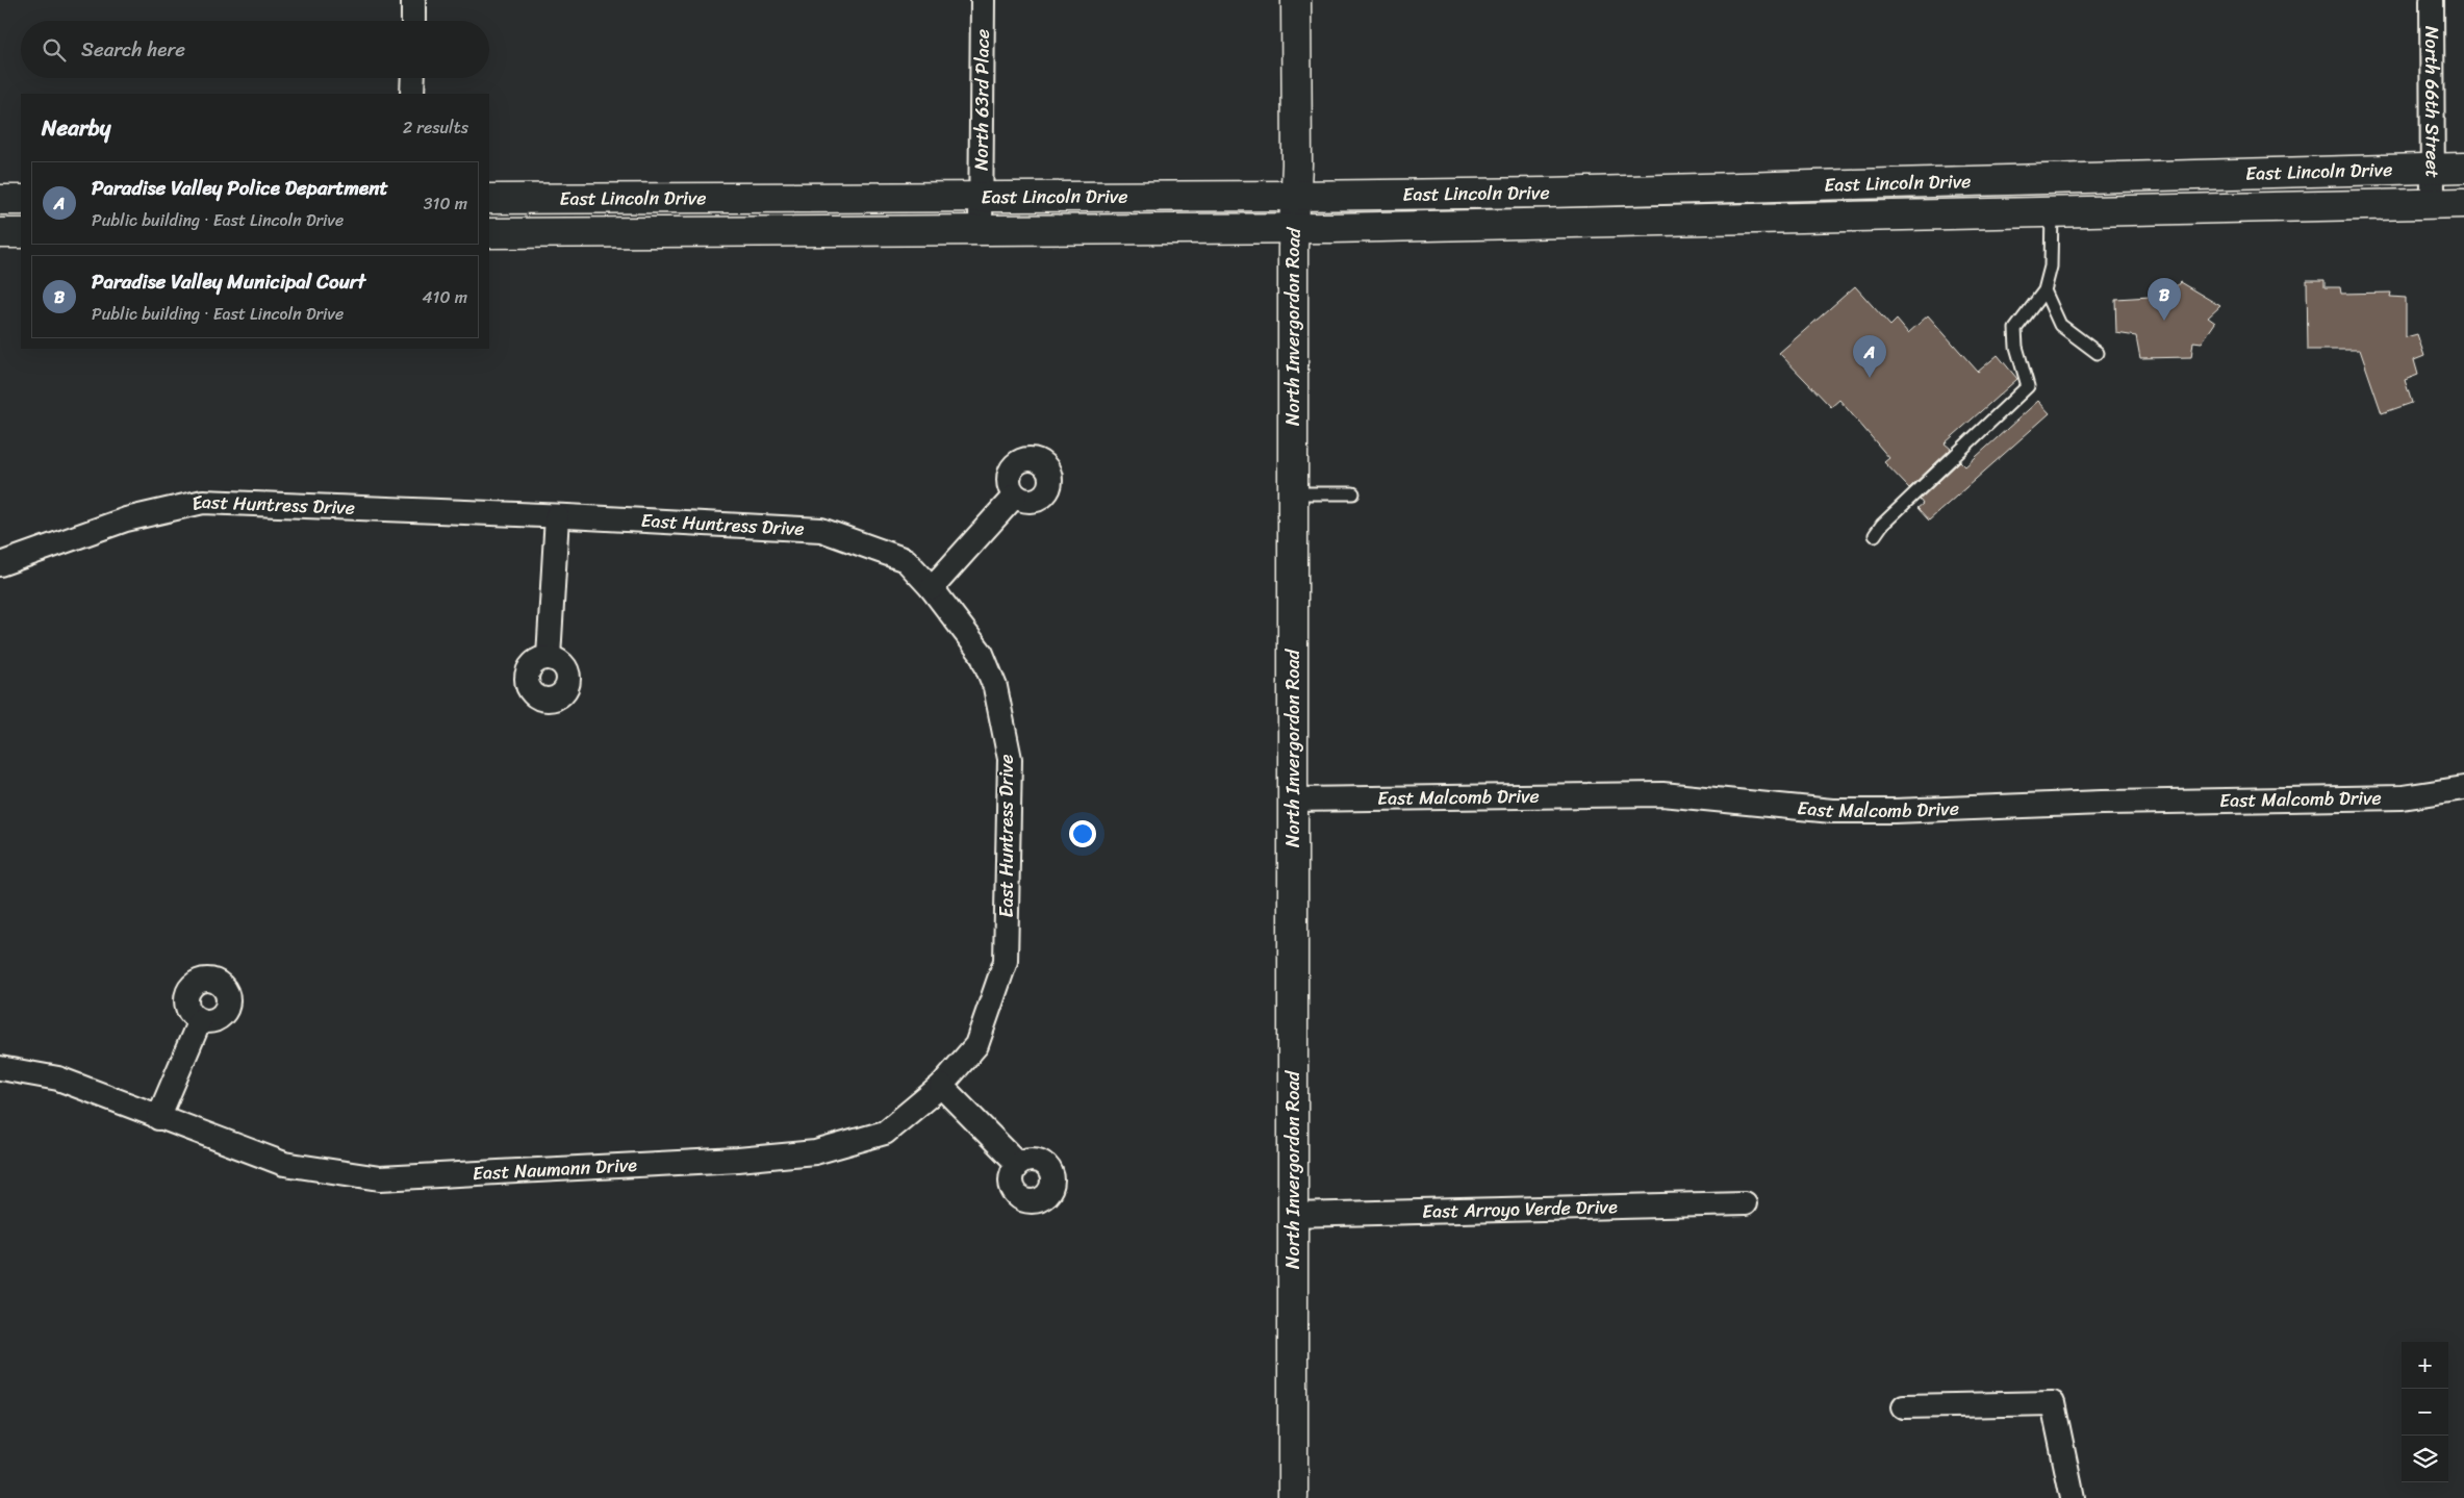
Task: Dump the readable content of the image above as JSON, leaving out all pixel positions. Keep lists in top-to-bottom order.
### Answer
{
  "streets": {
    "main road": ["East Lincoln Drive", "North Invergordon Road"],
    "street": [
      "North 63rd Place",
      "North 66th Street",
      "East Huntress Drive",
      "East Malcomb Drive",
      "East Naumann Drive",
      "East Arroyo Verde Drive"
    ]
  },
  "crossings": [
    ["North 63rd Place", "East Lincoln Drive"],
    ["North 66th Street", "East Lincoln Drive"],
    ["East Lincoln Drive", "North Invergordon Road"],
    ["North Invergordon Road", "East Malcomb Drive"],
    ["North Invergordon Road", "East Arroyo Verde Drive"],
    ["East Huntress Drive", "East Naumann Drive"]
  ],
  "page": {
    "search": "Search here",
    "heading": ["Nearby", "2 results"],
    "list": [
      {
        "mark": "A",
        "name": "Paradise Valley Police Department",
        "note": "Public building · East Lincoln Drive",
        "value": "310 m"
      },
      {
        "mark": "B",
        "name": "Paradise Valley Municipal Court",
        "note": "Public building · East Lincoln Drive",
        "value": "410 m"
      }
    ],
    "pins": ["B", "A"],
    "map_buttons": ["+", "−"]
  }
}
